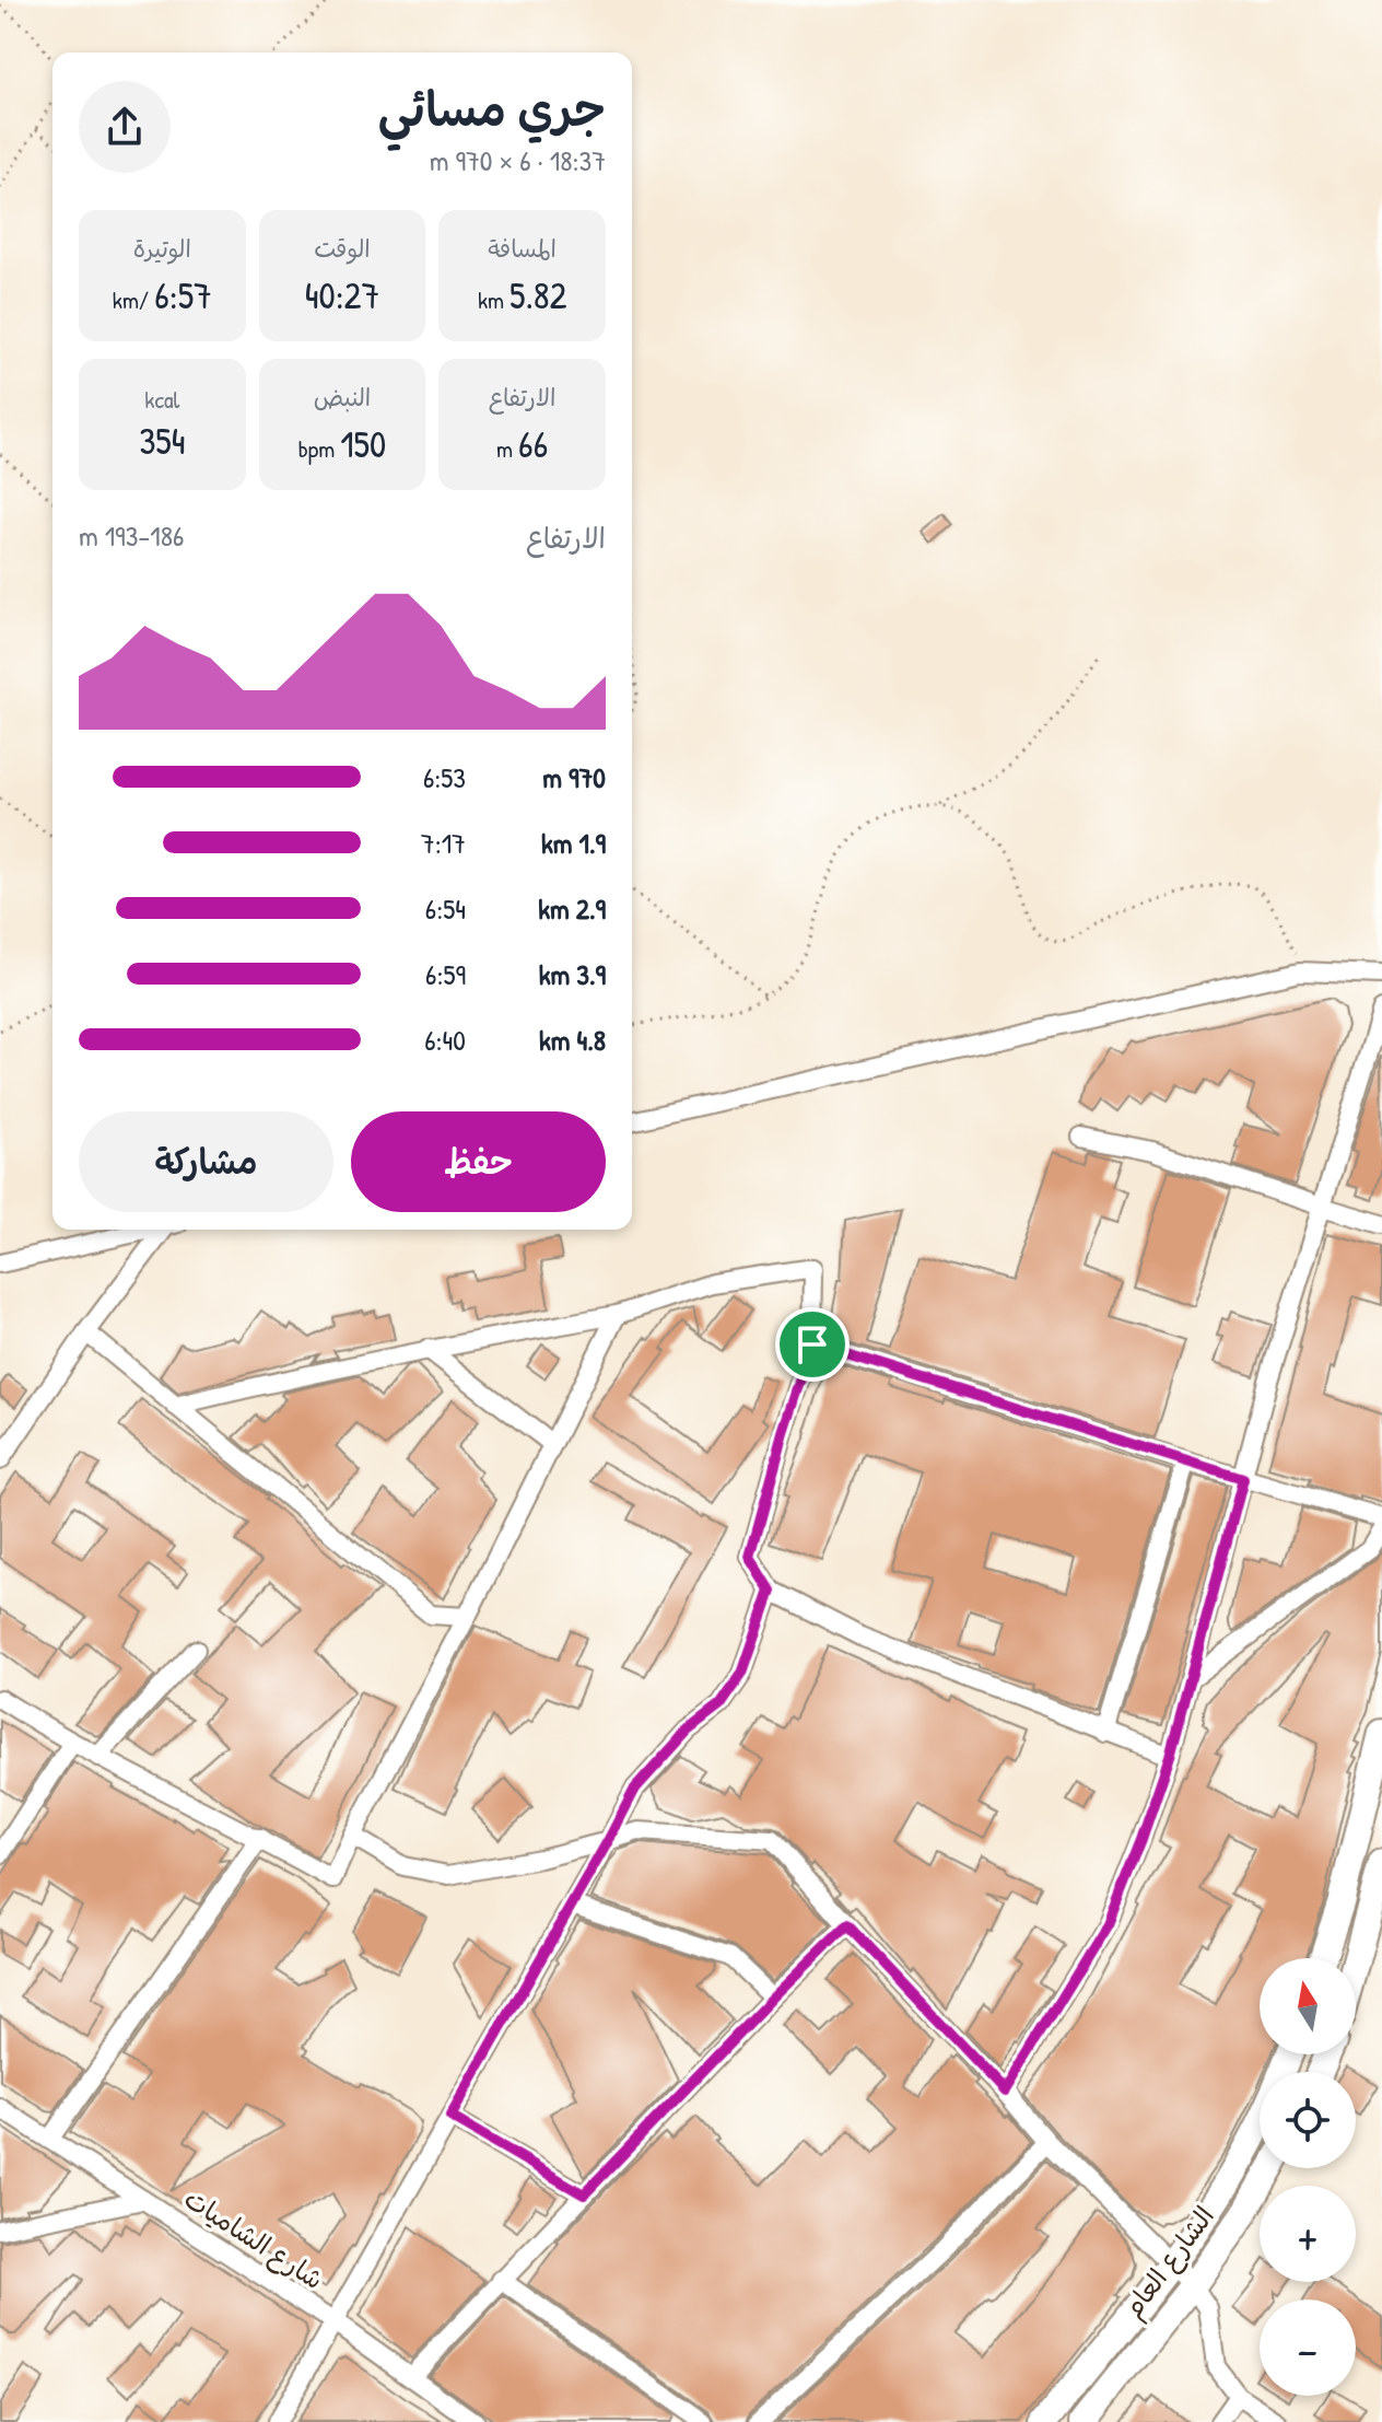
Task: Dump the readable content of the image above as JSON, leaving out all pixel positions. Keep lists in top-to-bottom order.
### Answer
{
  "streets": {
    "main road": ["الشارع العام"],
    "street": ["شارع الشاميات"]
  },
  "north": "top",
  "page": {
    "heading": ["جري مسائي", "18:37 · 6 × 970 m"],
    "stats": [
      ["المسافة", "5.82 km"],
      ["الوقت", "40:27"],
      ["الوتيرة", "6:57 /km"],
      ["الارتفاع", "66 m"],
      ["النبض", "150 bpm"],
      ["kcal", "354"]
    ],
    "chart": ["الارتفاع", "186–193 m"],
    "list": [
      {
        "name": "970 m",
        "note": "6:53"
      },
      {
        "name": "1.9 km",
        "note": "7:17"
      },
      {
        "name": "2.9 km",
        "note": "6:54"
      },
      {
        "name": "3.9 km",
        "note": "6:59"
      },
      {
        "name": "4.8 km",
        "note": "6:40"
      }
    ],
    "buttons": ["حفظ", "مشاركة"],
    "map_buttons": ["+", "−"]
  }
}
